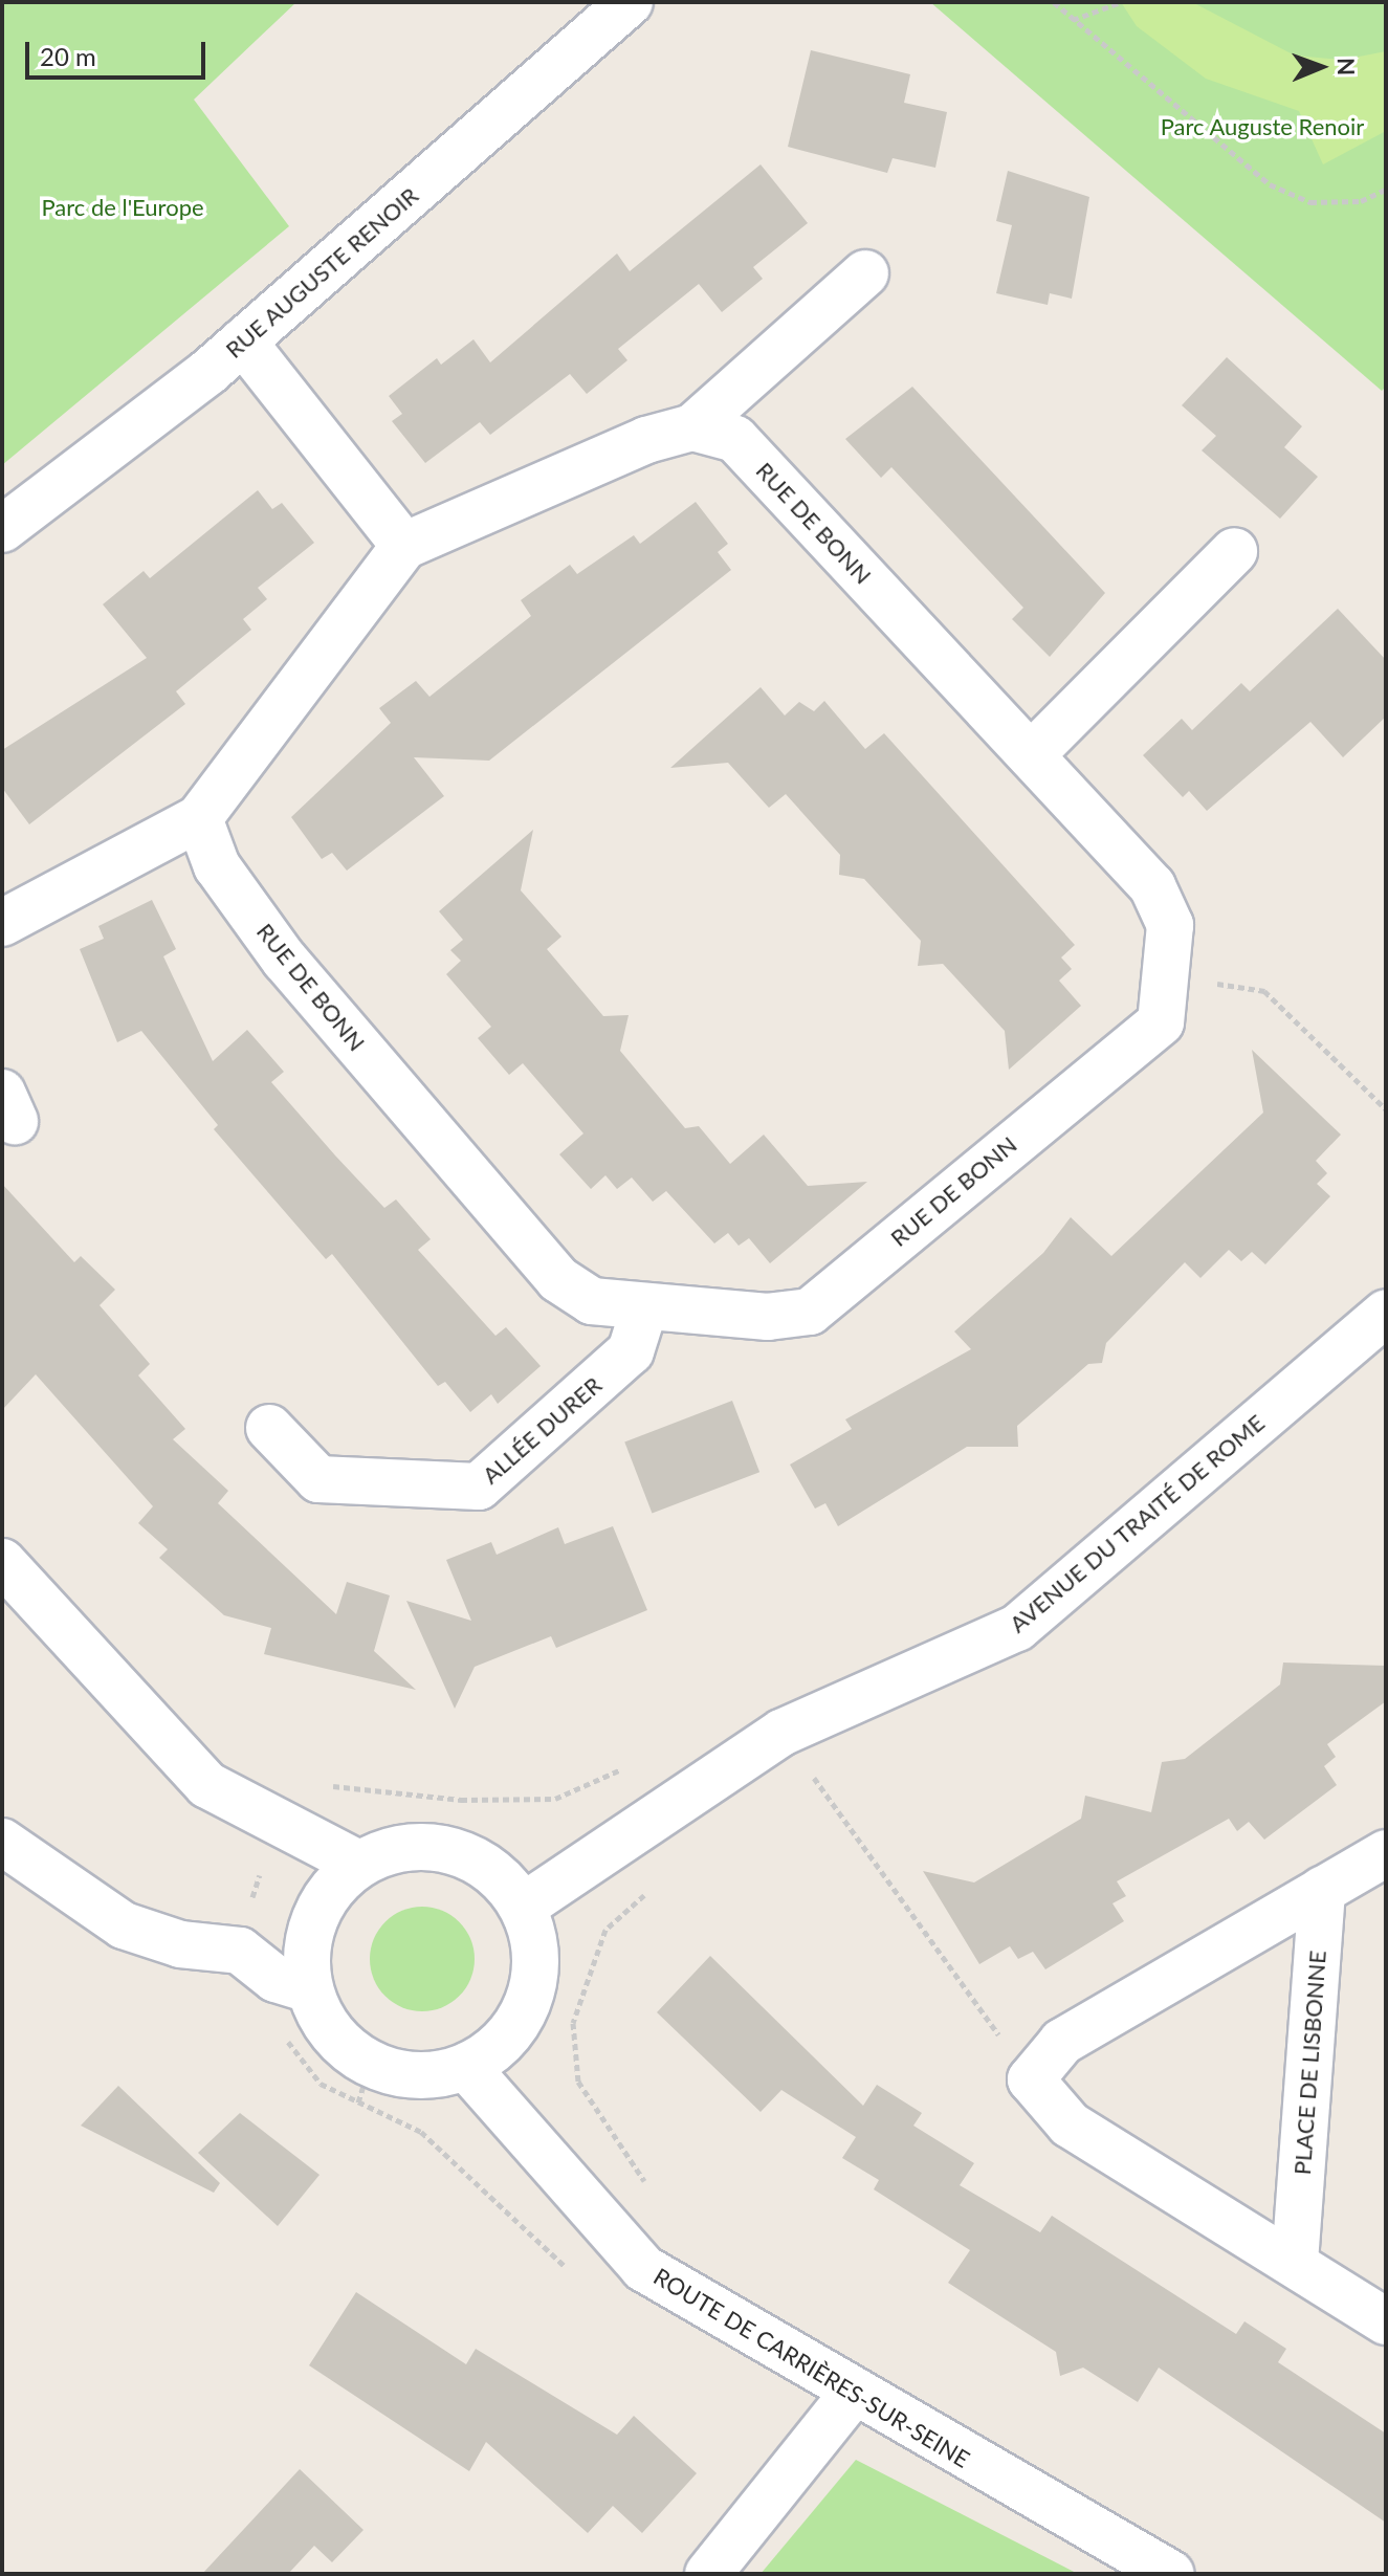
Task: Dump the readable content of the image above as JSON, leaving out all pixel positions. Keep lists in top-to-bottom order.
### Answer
{
  "streets": {
    "street": [
      "RUE AUGUSTE RENOIR",
      "RUE DE BONN",
      "ALLÉE DURER",
      "AVENUE DU TRAITÉ DE ROME",
      "PLACE DE LISBONNE",
      "ROUTE DE CARRIÈRES-SUR-SEINE"
    ]
  },
  "crossings": [
    ["RUE DE BONN", "ALLÉE DURER"],
    ["AVENUE DU TRAITÉ DE ROME", "ROUTE DE CARRIÈRES-SUR-SEINE"]
  ],
  "parks": ["Parc Auguste Renoir", "Parc de l'Europe"],
  "scale_bar": "20 m",
  "north": "right"
}
